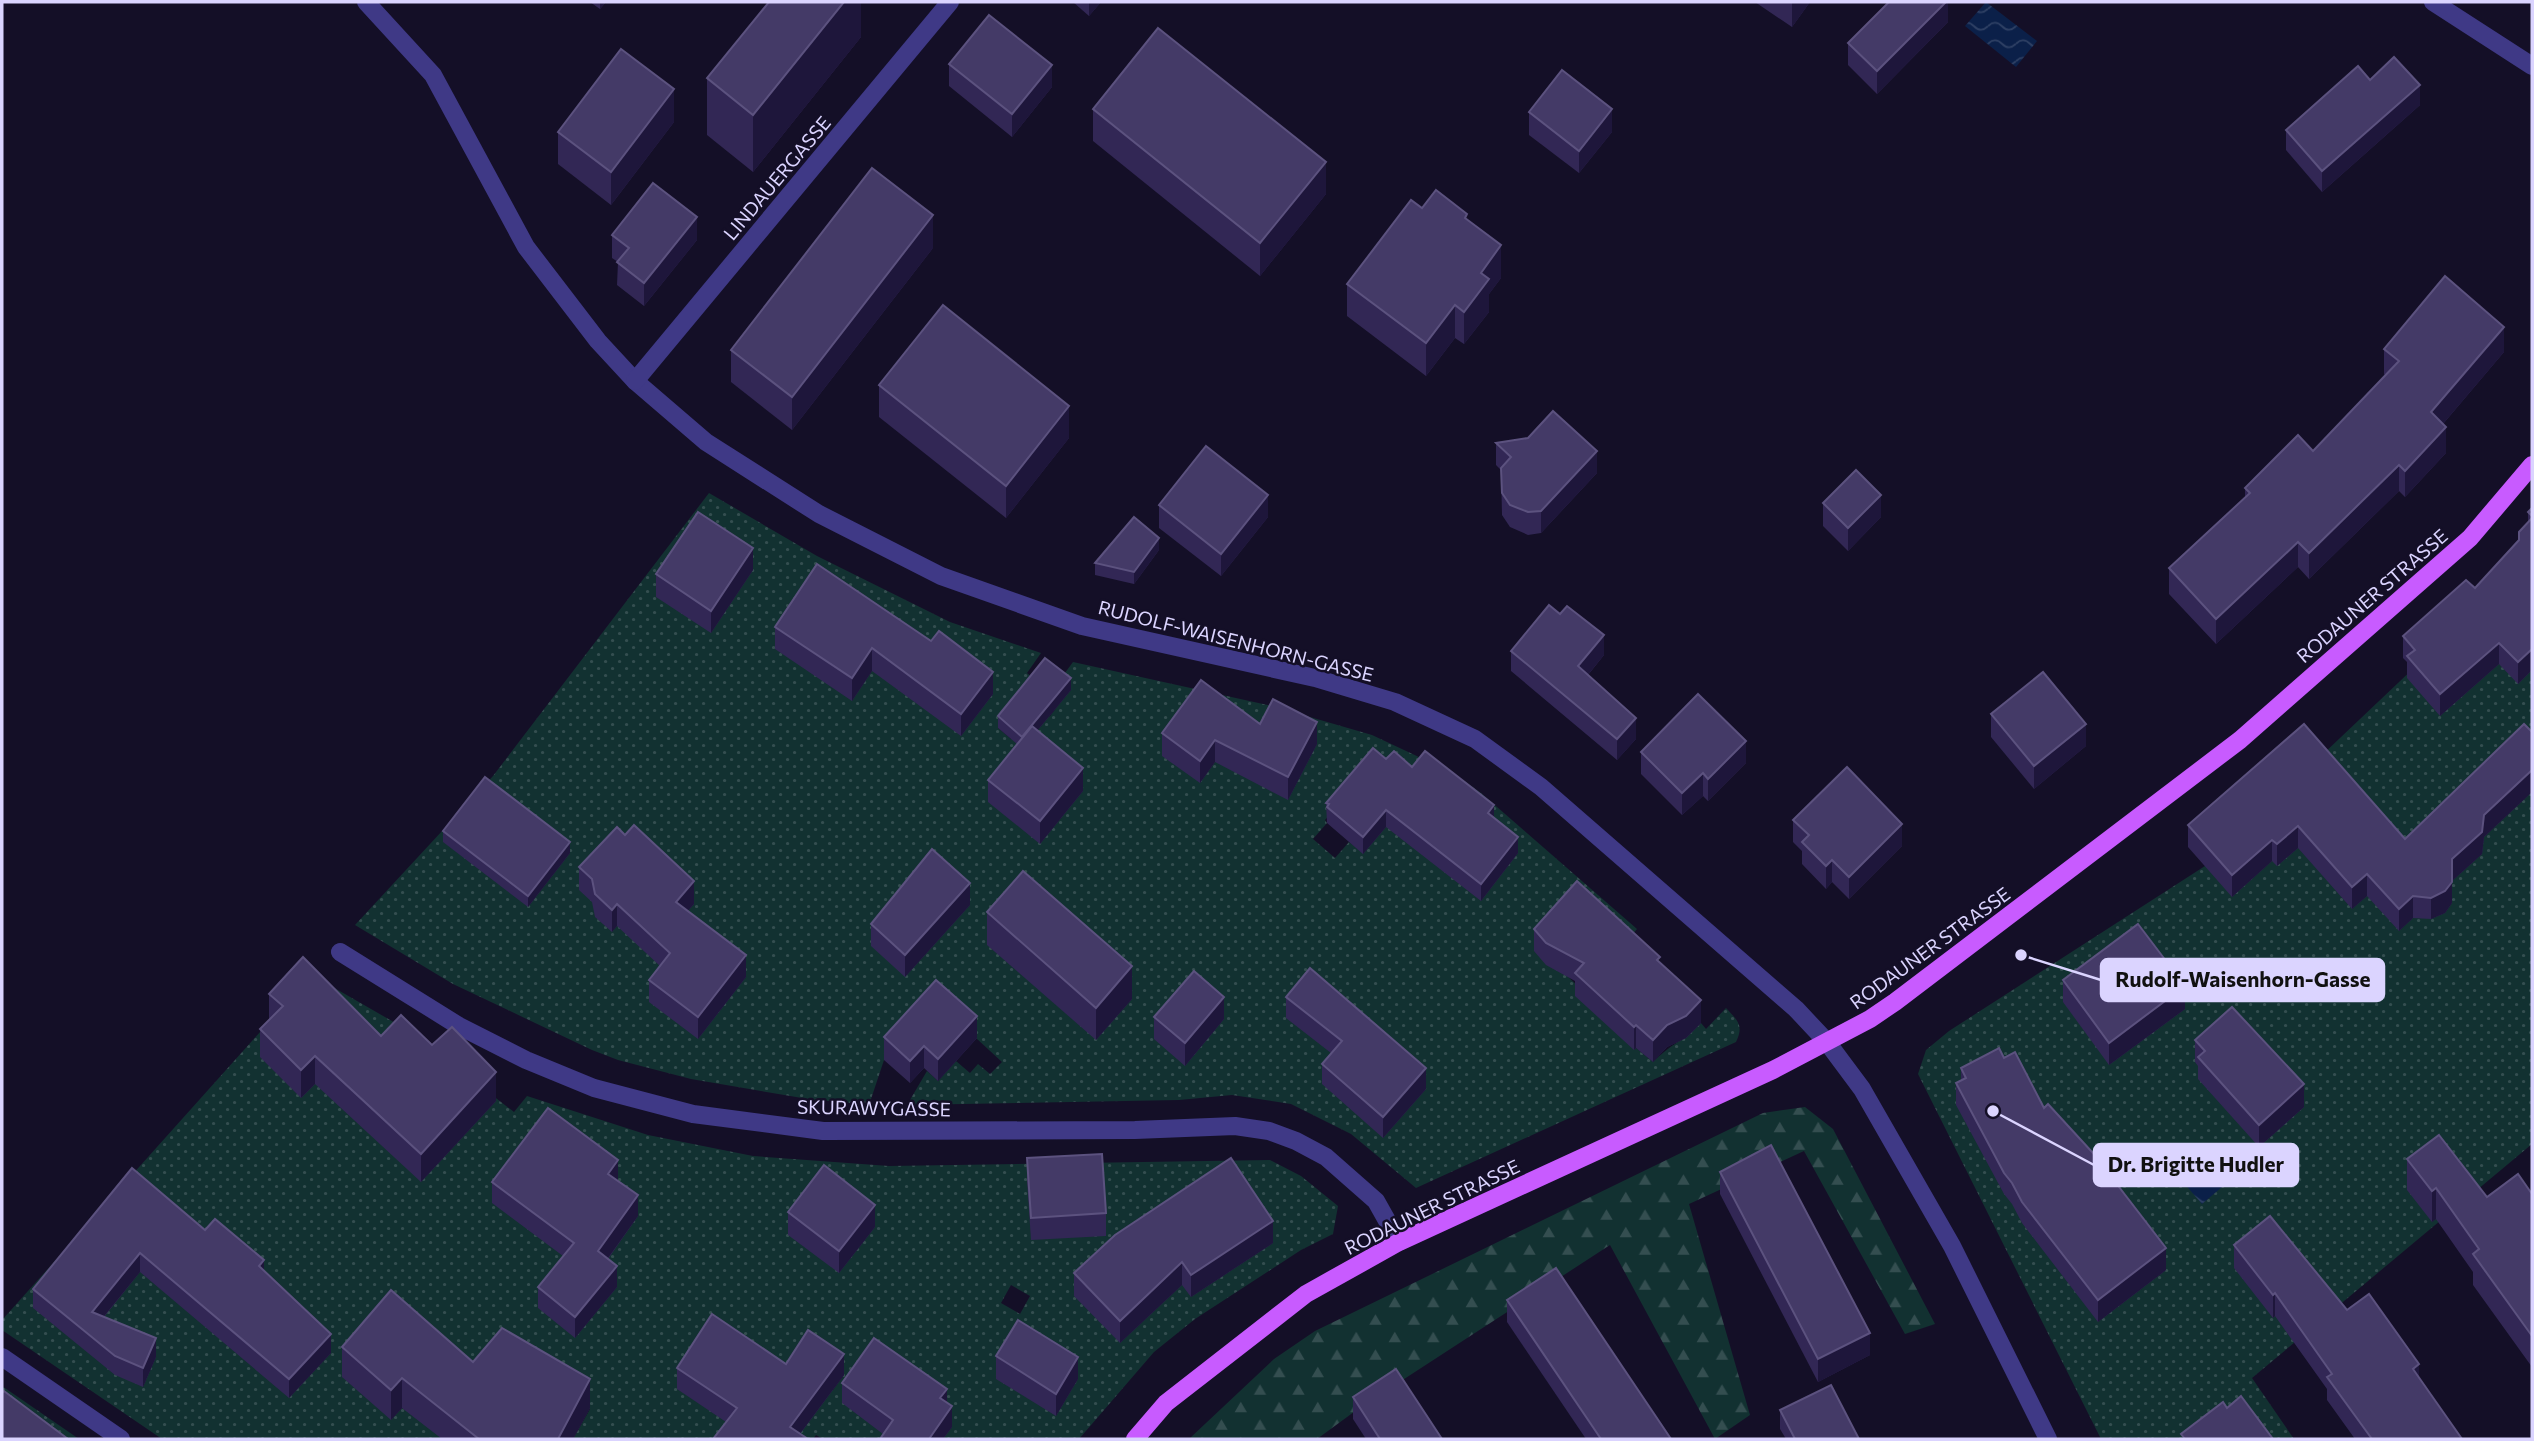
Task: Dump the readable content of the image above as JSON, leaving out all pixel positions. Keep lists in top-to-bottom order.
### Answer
{
  "streets": {
    "main road": ["RODAUNER STRASSE"],
    "street": ["LINDAUERGASSE", "RUDOLF-WAISENHORN-GASSE", "SKURAWYGASSE"]
  },
  "crossings": [
    ["LINDAUERGASSE", "RUDOLF-WAISENHORN-GASSE"],
    ["RODAUNER STRASSE", "RUDOLF-WAISENHORN-GASSE"],
    ["RODAUNER STRASSE", "SKURAWYGASSE"]
  ],
  "places": ["Rudolf-Waisenhorn-Gasse", "Dr. Brigitte Hudler"]
}
